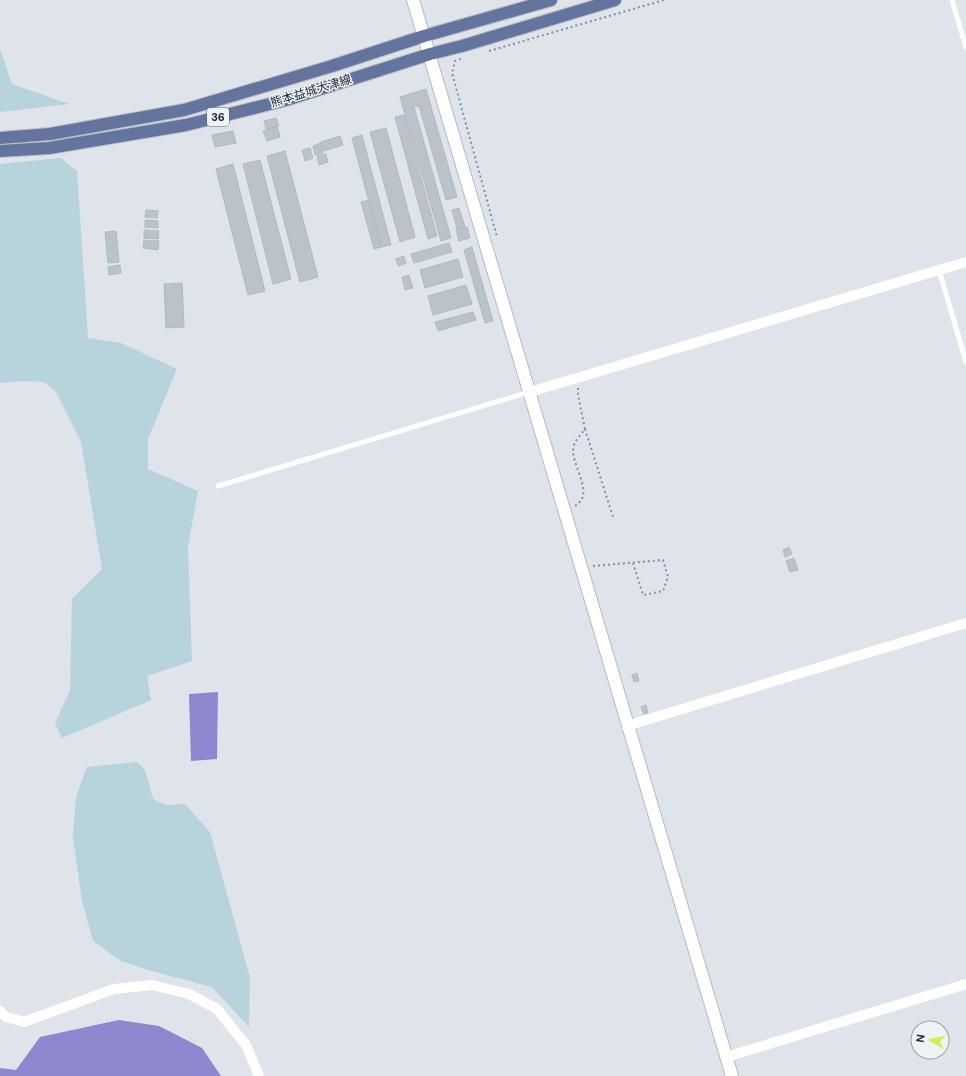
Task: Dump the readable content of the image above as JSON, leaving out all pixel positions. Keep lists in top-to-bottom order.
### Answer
{
  "streets": {
    "main road": ["熊本益城大津線", "36"]
  },
  "north": "left"
}
